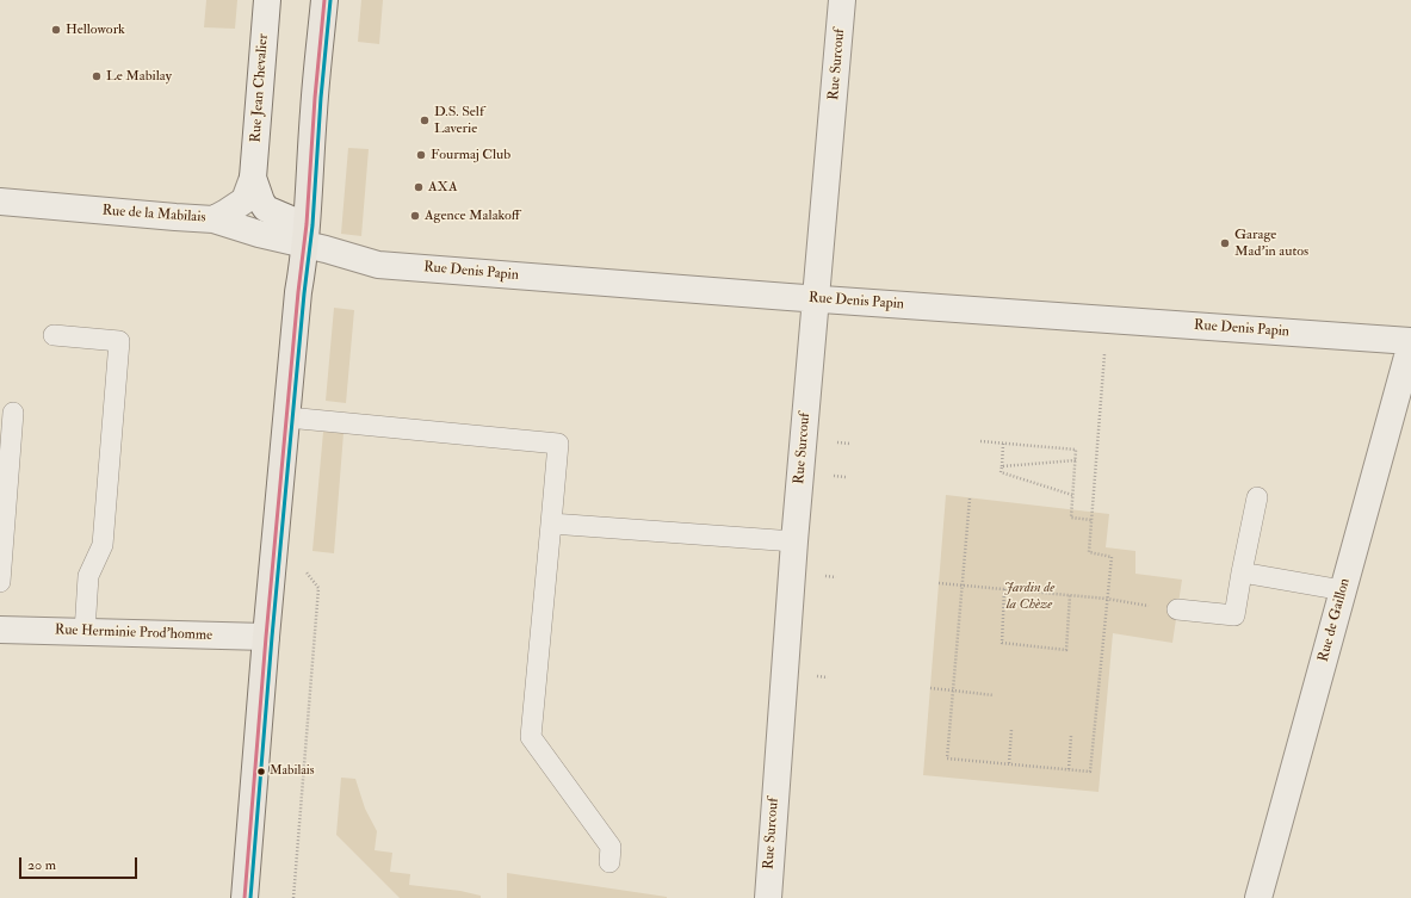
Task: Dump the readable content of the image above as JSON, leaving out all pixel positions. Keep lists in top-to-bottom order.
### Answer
{
  "streets": {
    "street": [
      "Rue Surcouf",
      "Rue Jean Chevalier",
      "Rue de la Mabilais",
      "Rue Denis Papin",
      "Rue de Gaillon",
      "Rue Herminie Prod'homme"
    ]
  },
  "crossings": [
    ["Rue Surcouf", "Rue Denis Papin"],
    ["Rue Jean Chevalier", "Rue de la Mabilais"],
    ["Rue Jean Chevalier", "Rue Denis Papin"],
    ["Rue de la Mabilais", "Rue Denis Papin"],
    ["Rue Denis Papin", "Rue de Gaillon"]
  ],
  "parks": ["Jardin de la Chèze"],
  "places": [
    "Hellowork",
    "Le Mabilay",
    "D.S. Self Laverie",
    "Fourmaj Club",
    "AXA",
    "Agence Malakoff",
    "Garage Mad'in autos",
    "Mabilais"
  ],
  "scale_bar": "20 m"
}
